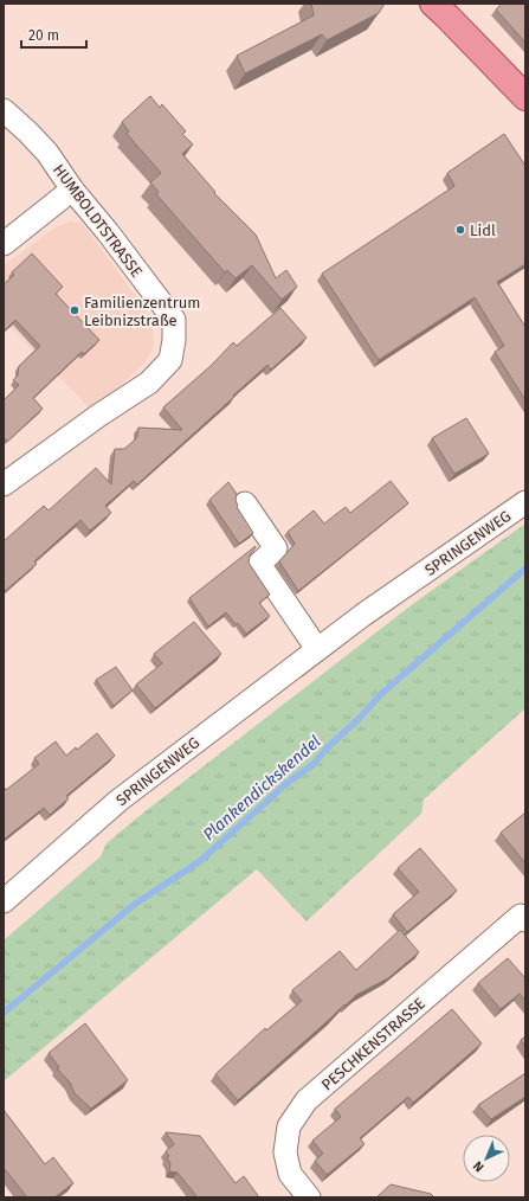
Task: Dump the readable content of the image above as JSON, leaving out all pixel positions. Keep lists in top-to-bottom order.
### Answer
{
  "streets": {
    "street": ["HUMBOLDTSTRASSE", "SPRINGENWEG", "PESCHKENSTRASSE"]
  },
  "water": ["Plankendickskendel"],
  "places": ["Lidl", "Familienzentrum Leibnizstraße"],
  "scale_bar": "20 m",
  "north": "bottom left"
}
